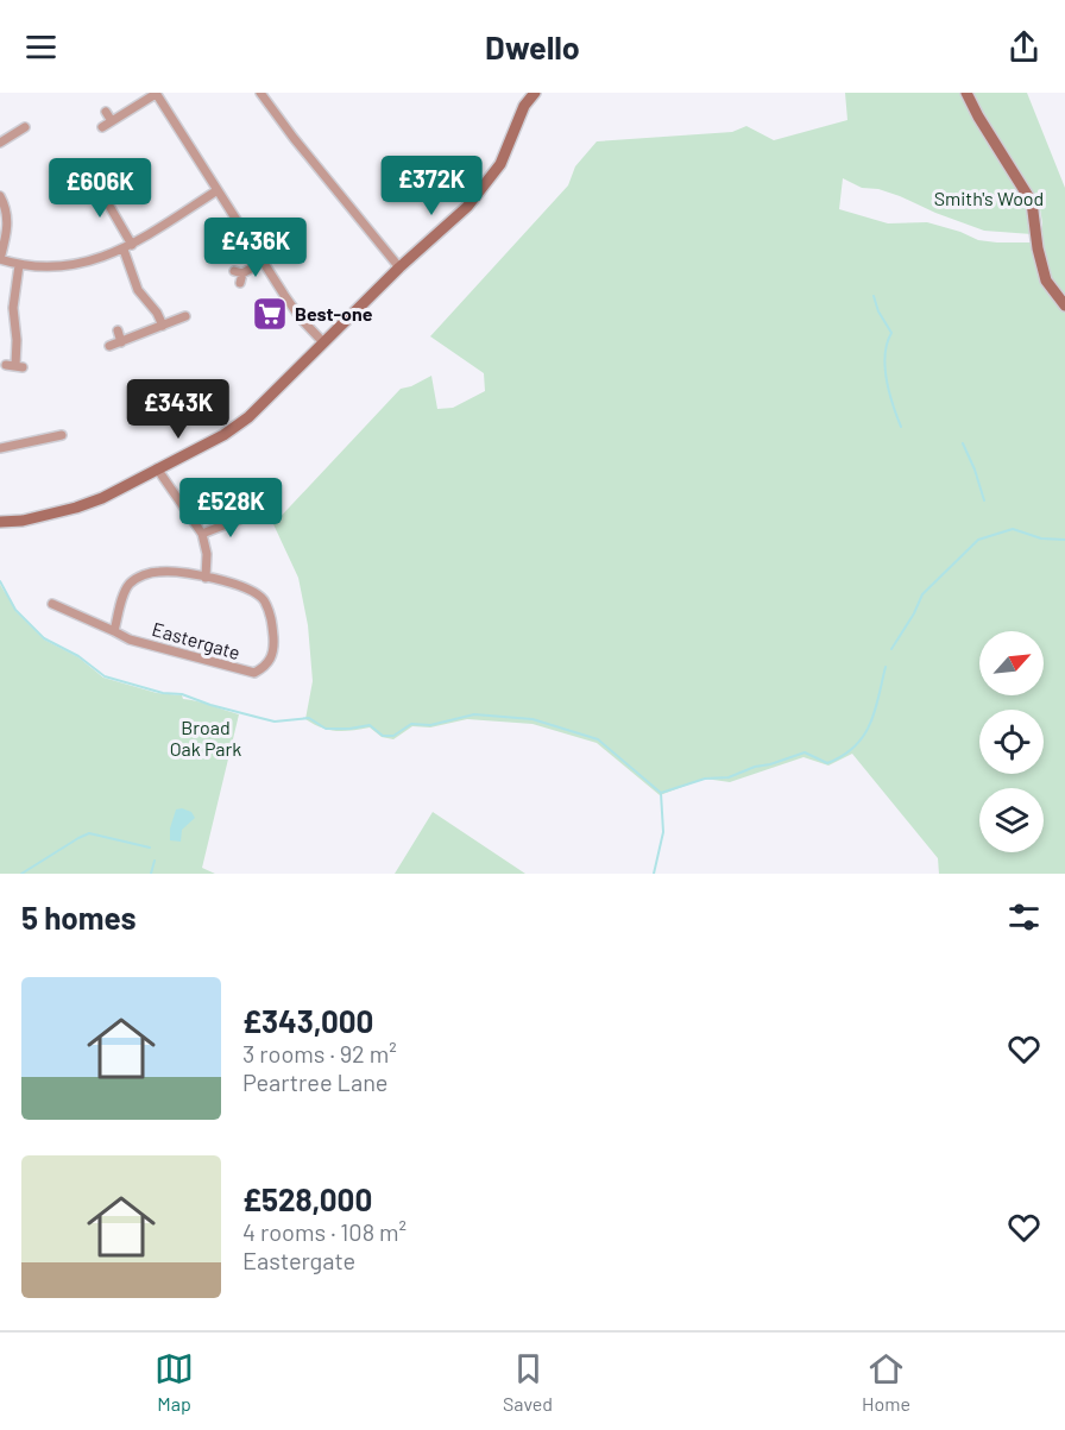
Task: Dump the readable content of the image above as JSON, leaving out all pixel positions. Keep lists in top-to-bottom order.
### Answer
{
  "streets": {
    "street": ["Eastergate"]
  },
  "parks": ["Smith's Wood", "Broad Oak Park"],
  "places": {
    "supermarket": ["Best-one"]
  },
  "north": "top right",
  "page": {
    "header": "Dwello",
    "price": [
      "£372K",
      "£606K",
      "£436K",
      "£343K",
      "£528K"
    ],
    "heading": "5 homes",
    "list": [
      {
        "name": "£343,000",
        "note": "3 rooms · 92 m² · Peartree Lane"
      },
      {
        "name": "£528,000",
        "note": "4 rooms · 108 m² · Eastergate"
      }
    ],
    "tabs": ["Map", "Saved", "Home"]
  }
}
